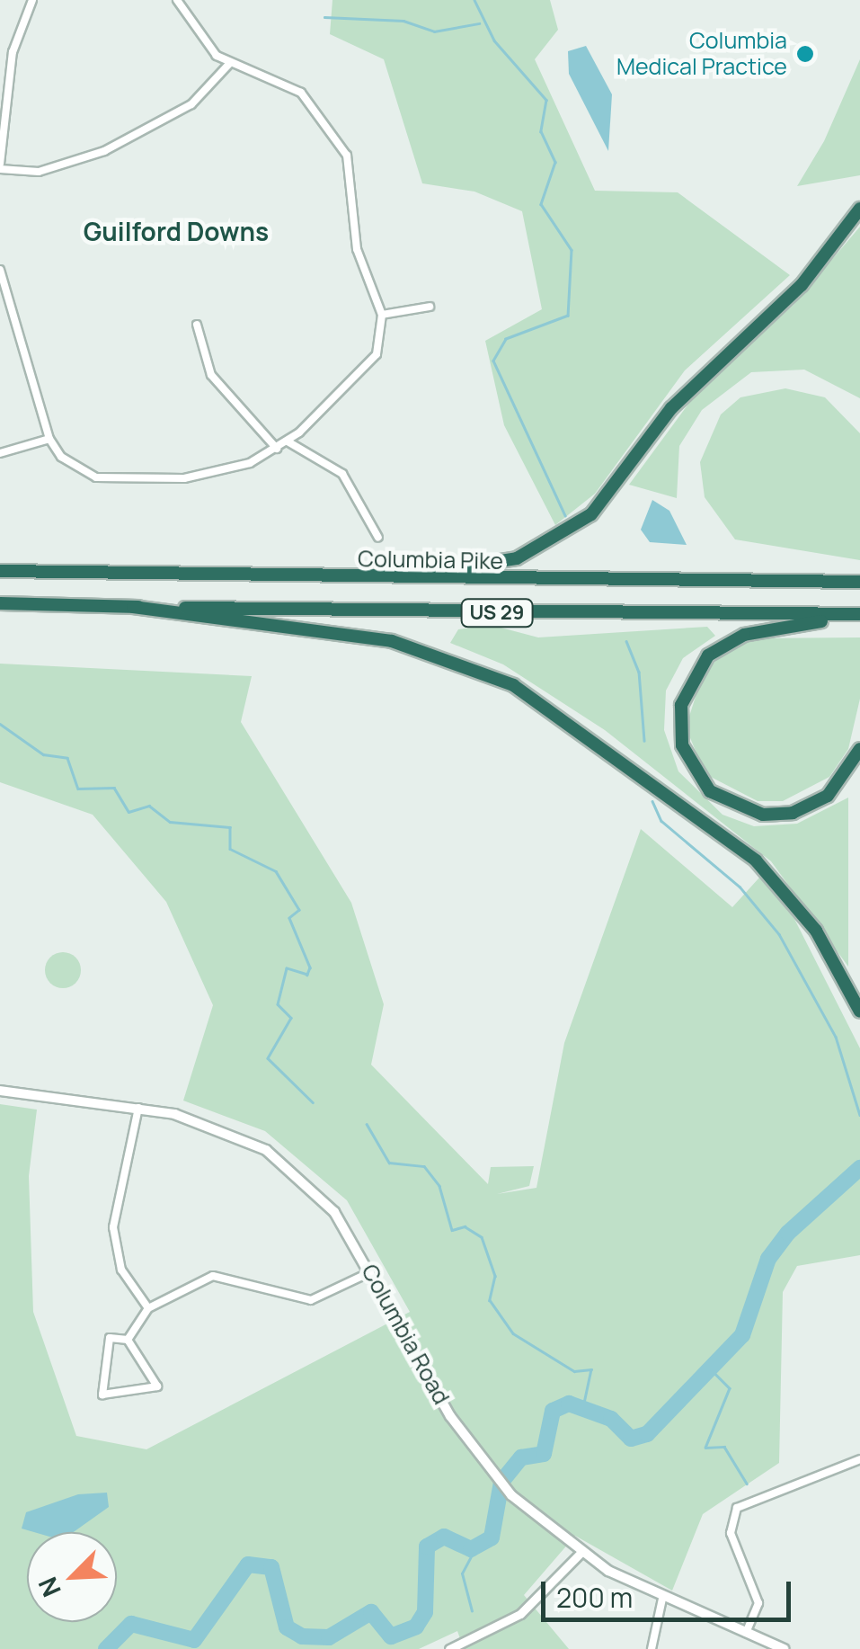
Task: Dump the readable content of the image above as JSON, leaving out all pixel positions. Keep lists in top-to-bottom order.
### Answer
{
  "streets": {
    "highway": ["Columbia Pike", "US 29"],
    "main road": ["Columbia Road"]
  },
  "districts": ["Guilford Downs"],
  "places": ["Columbia Medical Practice"],
  "scale_bar": "200 m",
  "north": "bottom left"
}
